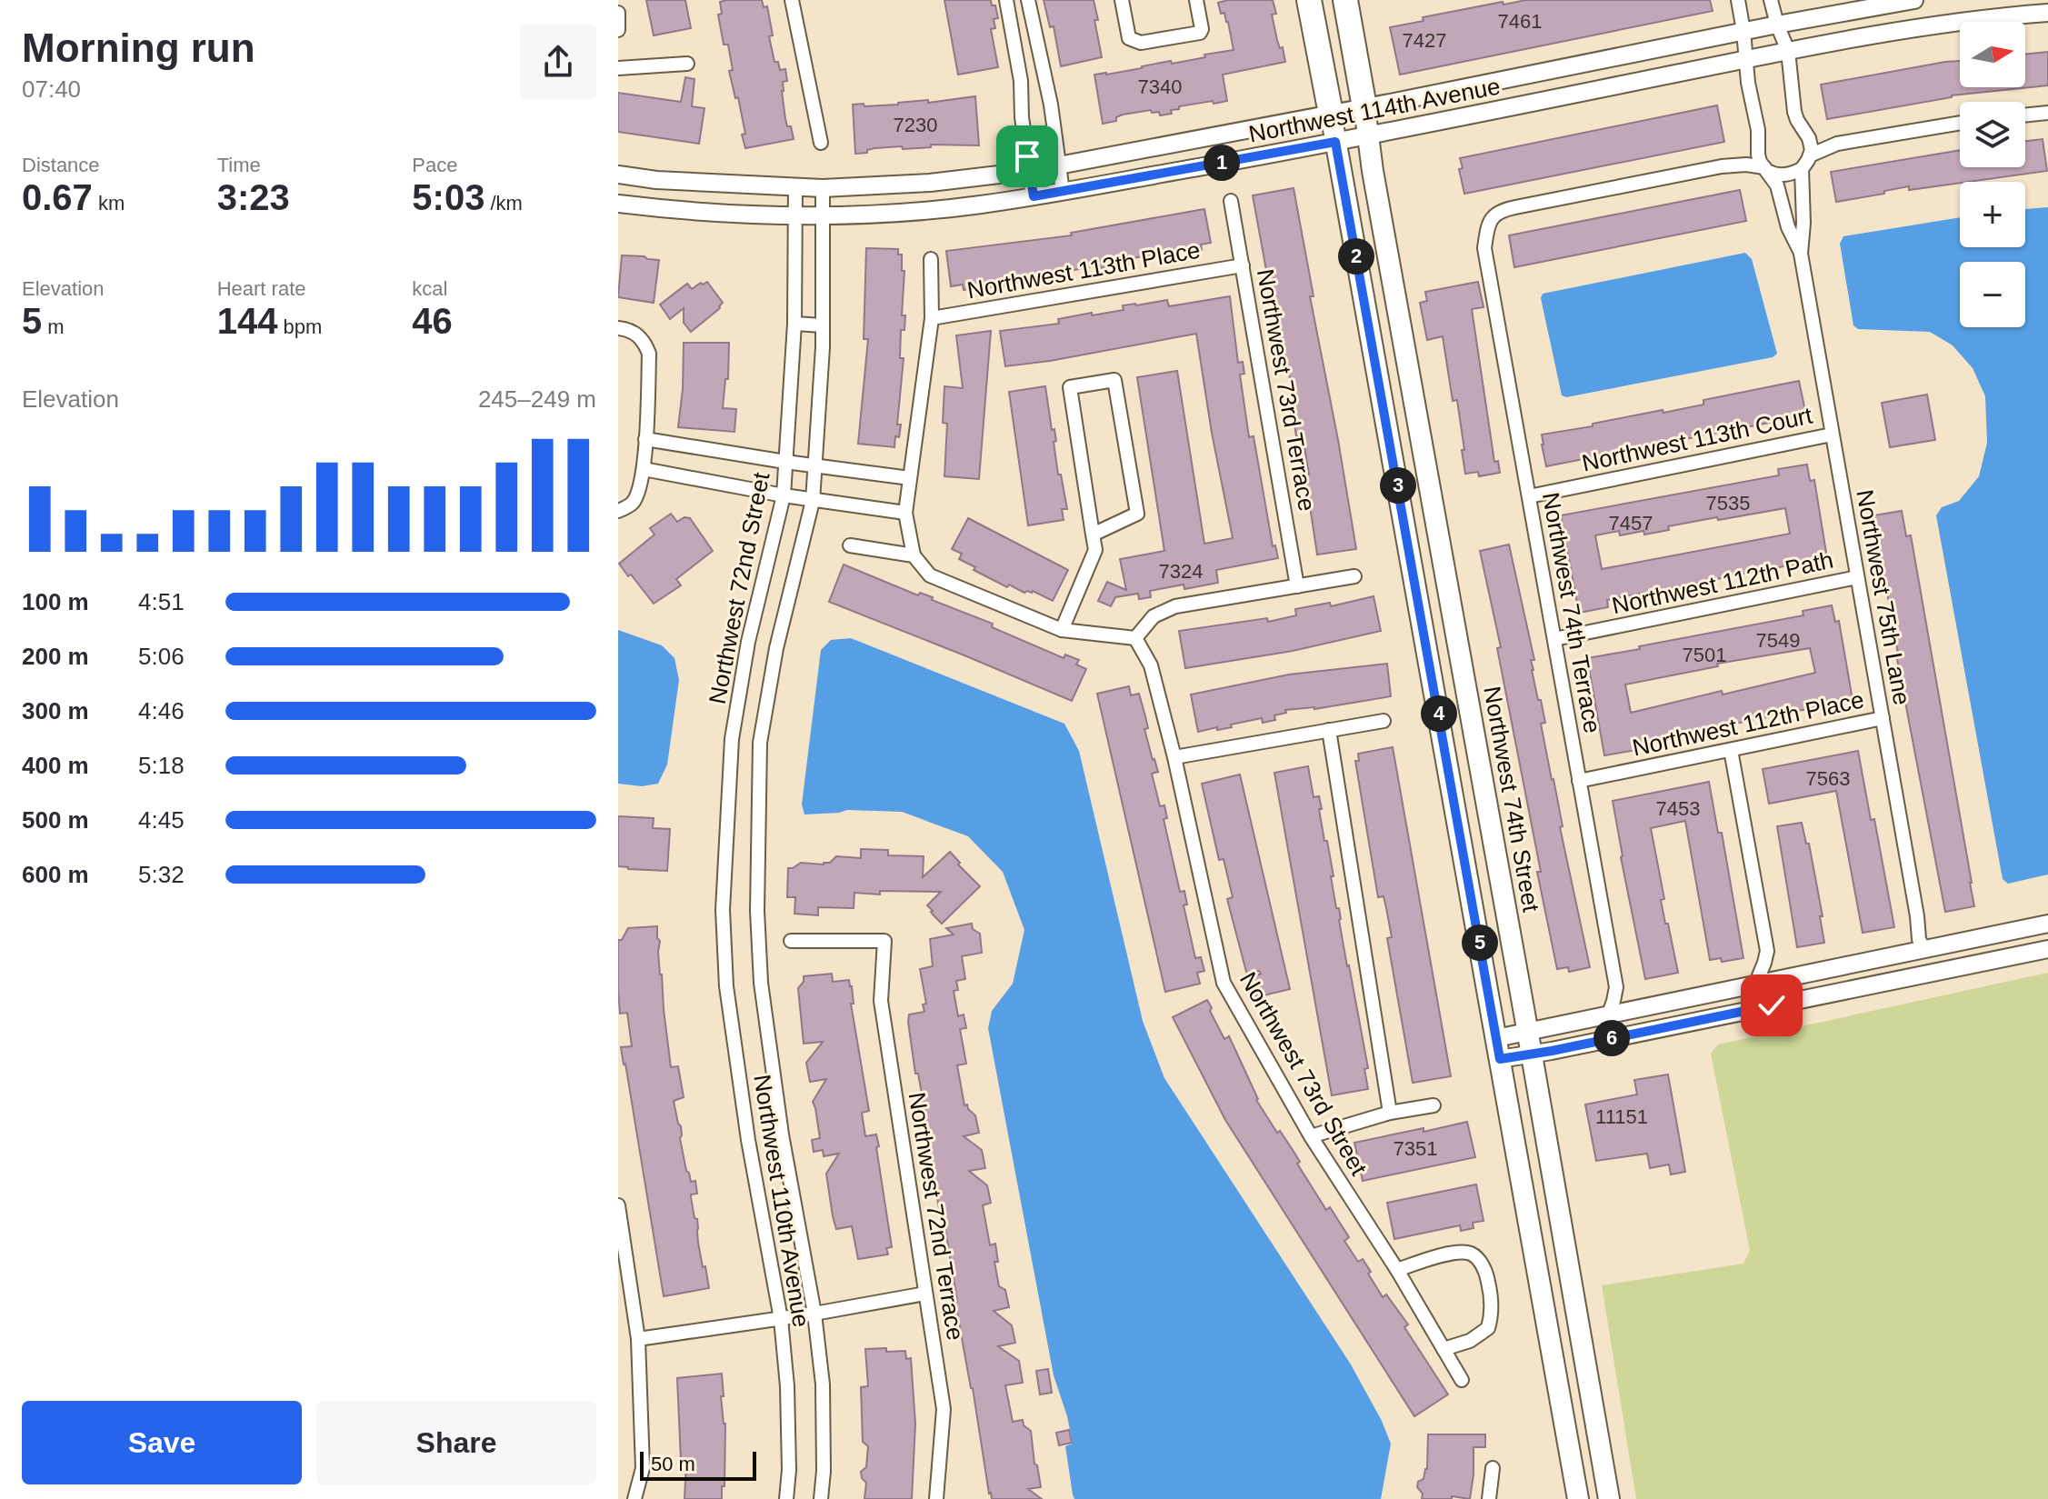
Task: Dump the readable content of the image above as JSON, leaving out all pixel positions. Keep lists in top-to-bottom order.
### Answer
{
  "streets": {
    "main road": ["Northwest 74th Street"],
    "street": [
      "Northwest 114th Avenue",
      "Northwest 113th Place",
      "Northwest 73rd Terrace",
      "Northwest 113th Court",
      "Northwest 112th Path",
      "Northwest 72nd Street",
      "Northwest 75th Lane",
      "Northwest 74th Terrace",
      "Northwest 112th Place",
      "Northwest 73rd Street",
      "Northwest 110th Avenue",
      "Northwest 72nd Terrace"
    ]
  },
  "crossings": [
    ["Northwest 114th Avenue", "Northwest 72nd Street"],
    ["Northwest 114th Avenue", "Northwest 75th Lane"],
    ["Northwest 114th Avenue", "Northwest 74th Street"],
    ["Northwest 113th Place", "Northwest 73rd Terrace"],
    ["Northwest 113th Court", "Northwest 75th Lane"],
    ["Northwest 113th Court", "Northwest 74th Terrace"],
    ["Northwest 112th Path", "Northwest 75th Lane"],
    ["Northwest 112th Path", "Northwest 74th Terrace"],
    ["Northwest 72nd Street", "Northwest 110th Avenue"],
    ["Northwest 75th Lane", "Northwest 74th Terrace"],
    ["Northwest 75th Lane", "Northwest 112th Place"],
    ["Northwest 74th Terrace", "Northwest 112th Place"]
  ],
  "house_numbers": [
    "7461",
    "7427",
    "7340",
    "7230",
    "7535",
    "7457",
    "7324",
    "7549",
    "7501",
    "7563",
    "7453",
    "11151",
    "7351"
  ],
  "scale_bar": "50 m",
  "north": "right",
  "page": {
    "heading": ["Morning run", "07:40"],
    "map_buttons": ["+", "−"],
    "stats": [
      ["Distance", "0.67 km"],
      ["Time", "3:23"],
      ["Pace", "5:03 /km"],
      ["Elevation", "5 m"],
      ["Heart rate", "144 bpm"],
      ["kcal", "46"]
    ],
    "pins": [
      "1",
      "2",
      "3",
      "4",
      "5",
      "6"
    ],
    "chart": ["Elevation", "245–249 m"],
    "list": [
      {
        "name": "100 m",
        "note": "4:51"
      },
      {
        "name": "200 m",
        "note": "5:06"
      },
      {
        "name": "300 m",
        "note": "4:46"
      },
      {
        "name": "400 m",
        "note": "5:18"
      },
      {
        "name": "500 m",
        "note": "4:45"
      },
      {
        "name": "600 m",
        "note": "5:32"
      }
    ],
    "buttons": ["Save", "Share"],
    "scale": "50 m"
  }
}
